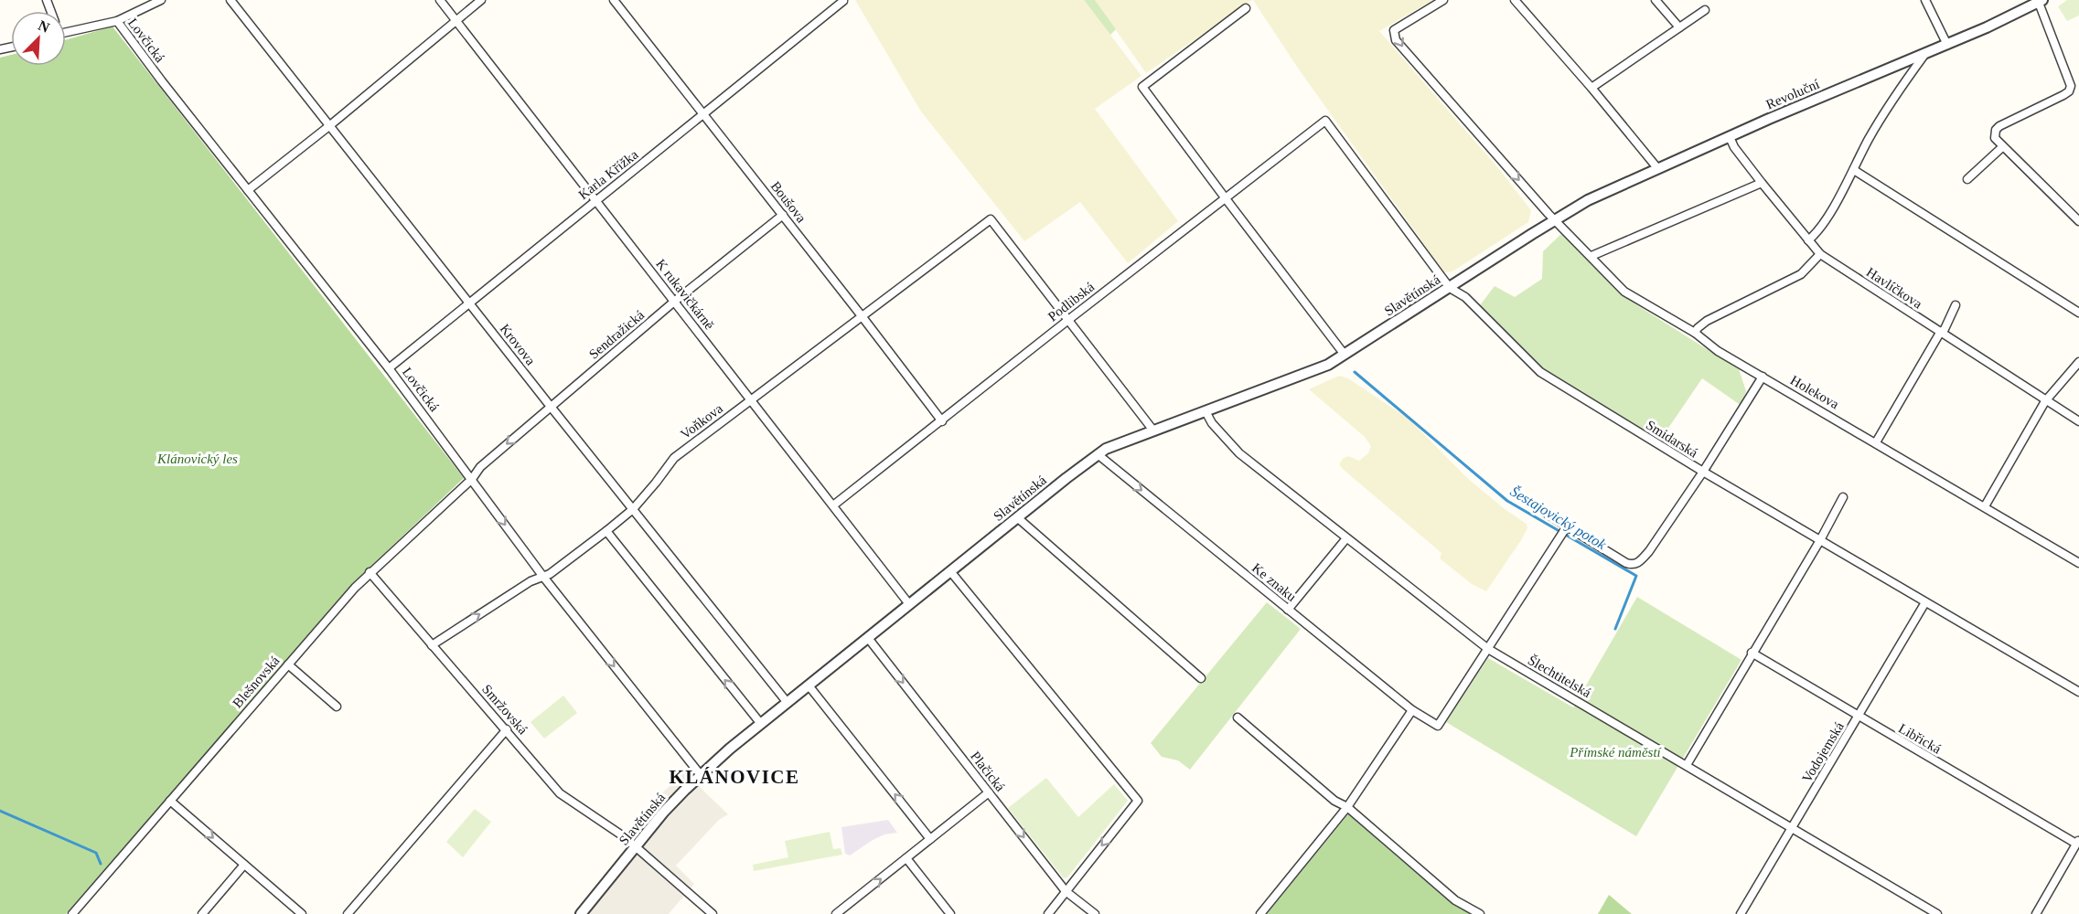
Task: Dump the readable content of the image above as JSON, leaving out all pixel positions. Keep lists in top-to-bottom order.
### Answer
{
  "streets": {
    "street": [
      "Lovčická",
      "Revoluční",
      "Karla Křížka",
      "Boušova",
      "Havlíčkova",
      "K rukavičkárně",
      "Slavětínská",
      "Podlibská",
      "Sendražická",
      "Krovova",
      "Holekova",
      "Voňkova",
      "Smidarská",
      "Ke znaku",
      "Šlechtitelská",
      "Blešnovská",
      "Smržovská",
      "Libřická",
      "Vodojemská",
      "Plačická"
    ]
  },
  "crossings": [
    ["Lovčická", "Karla Křížka"],
    ["Lovčická", "Slavětínská"],
    ["Lovčická", "Sendražická"],
    ["Lovčická", "Voňkova"],
    ["Lovčická", "Blešnovská"],
    ["Revoluční", "Havlíčkova"],
    ["Revoluční", "Slavětínská"],
    ["Revoluční", "Holekova"],
    ["Karla Křížka", "Boušova"],
    ["Karla Křížka", "K rukavičkárně"],
    ["Karla Křížka", "Krovova"],
    ["Boušova", "Podlibská"],
    ["Boušova", "Sendražická"],
    ["Boušova", "Voňkova"],
    ["K rukavičkárně", "Slavětínská"],
    ["K rukavičkárně", "Podlibská"],
    ["K rukavičkárně", "Sendražická"],
    ["K rukavičkárně", "Voňkova"],
    ["Slavětínská", "Krovova"],
    ["Slavětínská", "Holekova"],
    ["Slavětínská", "Smidarská"],
    ["Slavětínská", "Ke znaku"],
    ["Slavětínská", "Šlechtitelská"],
    ["Slavětínská", "Smržovská"],
    ["Slavětínská", "Plačická"],
    ["Podlibská", "Voňkova"],
    ["Podlibská", "Smidarská"],
    ["Sendražická", "Krovova"],
    ["Sendražická", "Blešnovská"],
    ["Krovova", "Voňkova"],
    ["Voňkova", "Smržovská"],
    ["Smidarská", "Vodojemská"],
    ["Ke znaku", "Šlechtitelská"],
    ["Šlechtitelská", "Vodojemská"],
    ["Blešnovská", "Smržovská"],
    ["Libřická", "Vodojemská"]
  ],
  "one_way": ["Lovčická", "Ke znaku", "Plačická"],
  "districts": ["KLÁNOVICE"],
  "water": ["Šestajovický potok"],
  "parks": ["Klánovický les", "Přímské náměstí"],
  "north": "top right"
}
